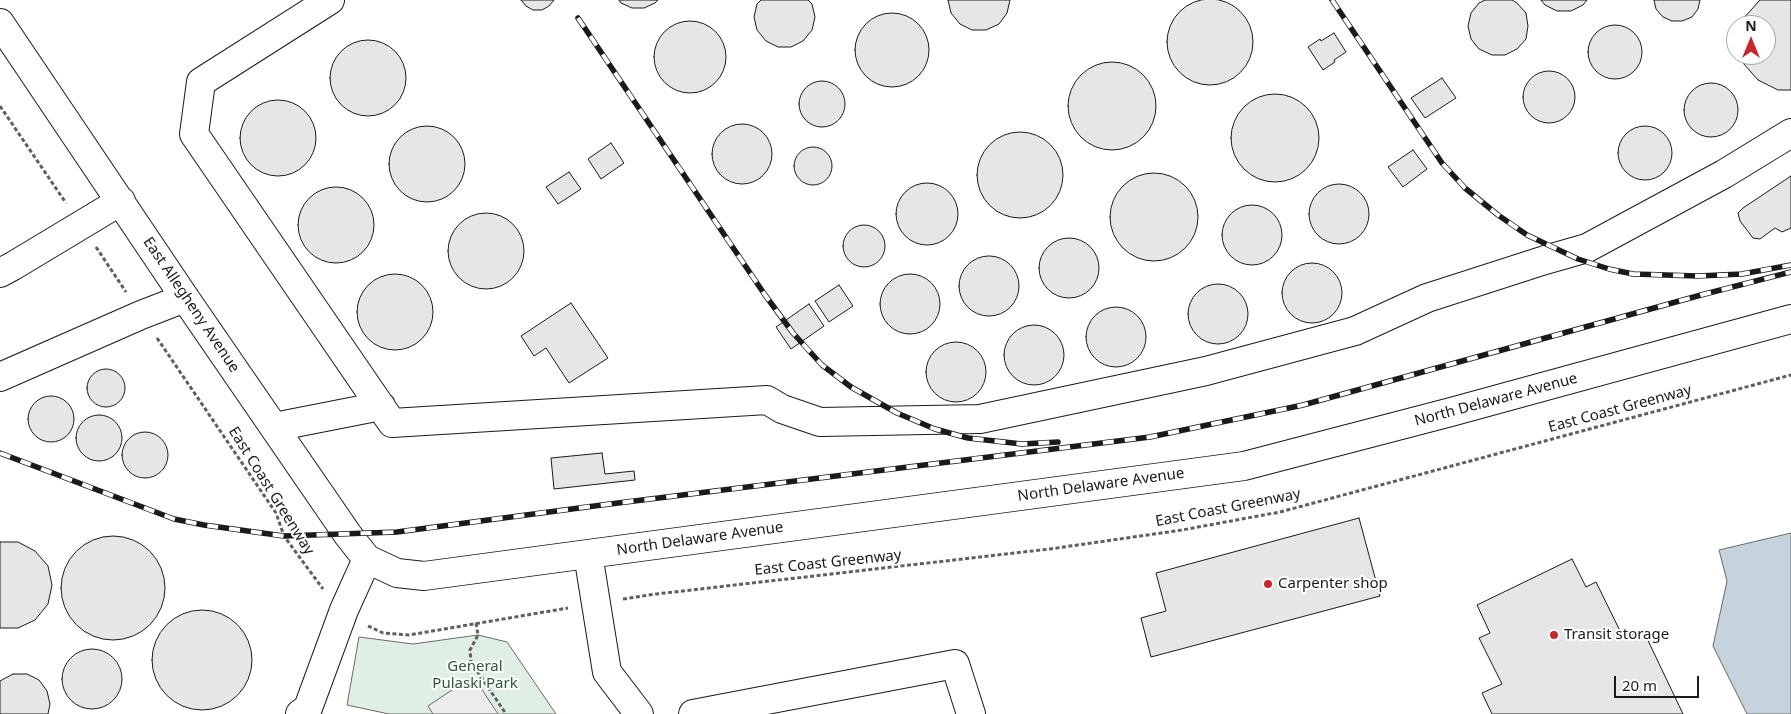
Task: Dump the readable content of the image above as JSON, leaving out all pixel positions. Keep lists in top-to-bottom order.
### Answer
{
  "streets": {
    "street": ["East Allegheny Avenue", "North Delaware Avenue"],
    "path": ["East Coast Greenway"]
  },
  "crossings": [
    ["East Allegheny Avenue", "North Delaware Avenue"]
  ],
  "parks": ["General Pulaski Park"],
  "places": ["Carpenter shop", "Transit storage"],
  "scale_bar": "20 m",
  "north": "top"
}
